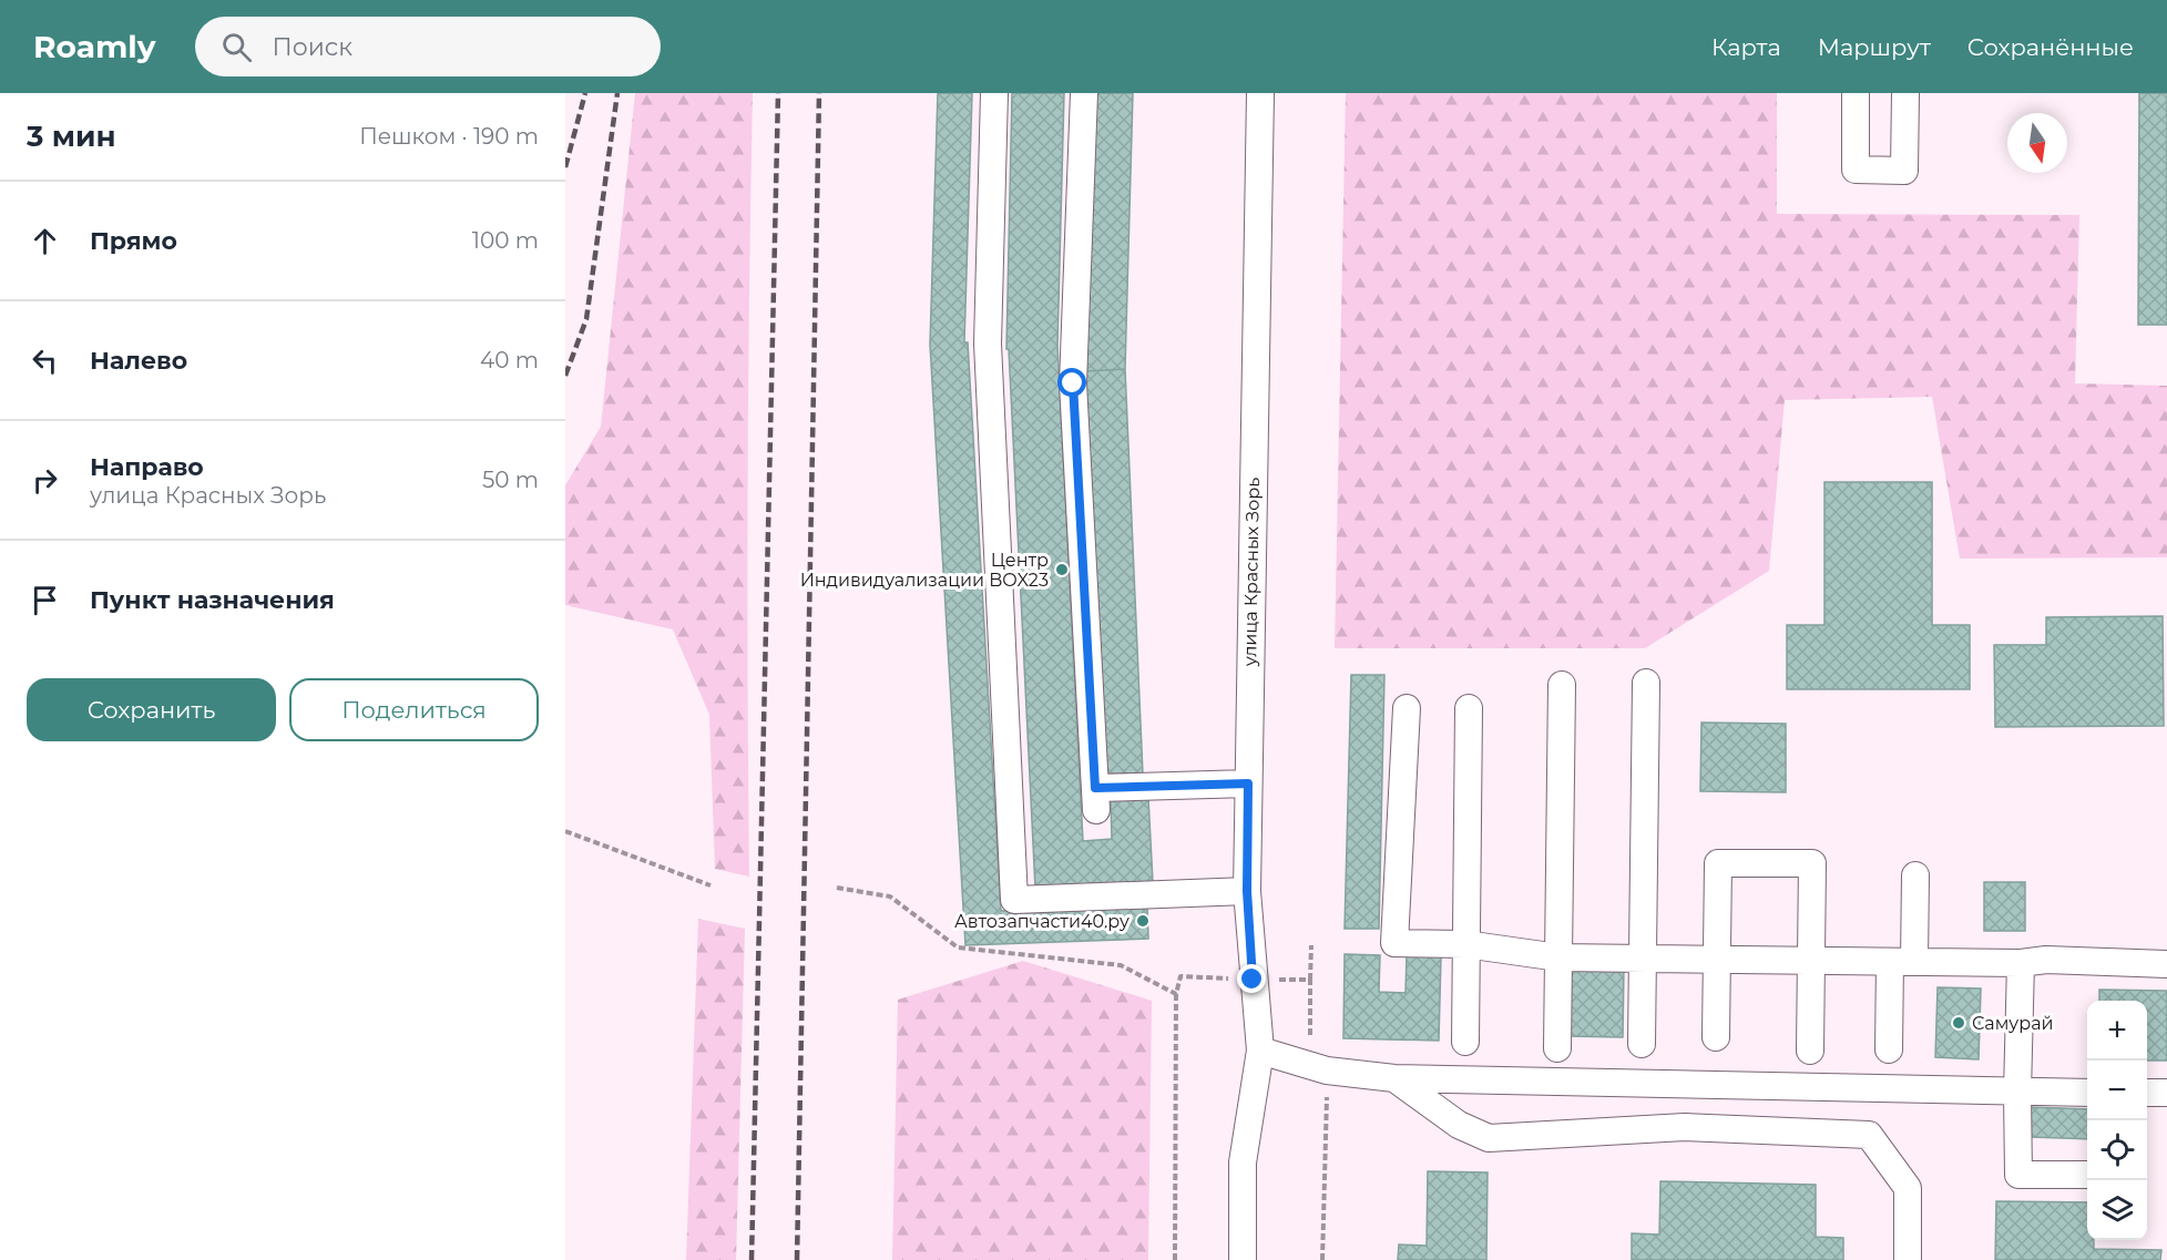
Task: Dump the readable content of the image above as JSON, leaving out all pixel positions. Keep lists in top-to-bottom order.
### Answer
{
  "streets": {
    "street": ["улица Красных Зорь"]
  },
  "places": ["Центр Индивидуализации BOX23", "Автозапчасти40.ру", "Самурай"],
  "north": "bottom",
  "page": {
    "header": "Roamly",
    "search": "Поиск",
    "nav": ["Карта", "Маршрут", "Сохранённые"],
    "heading": ["3 мин", "Пешком · 190 m"],
    "list": [
      ["Прямо", "100 m"],
      ["Налево", "40 m"],
      ["Направо", "улица Красных Зорь", "50 m"],
      "Пункт назначения"
    ],
    "buttons": ["Сохранить", "Поделиться"],
    "map_buttons": ["+", "−"]
  }
}
